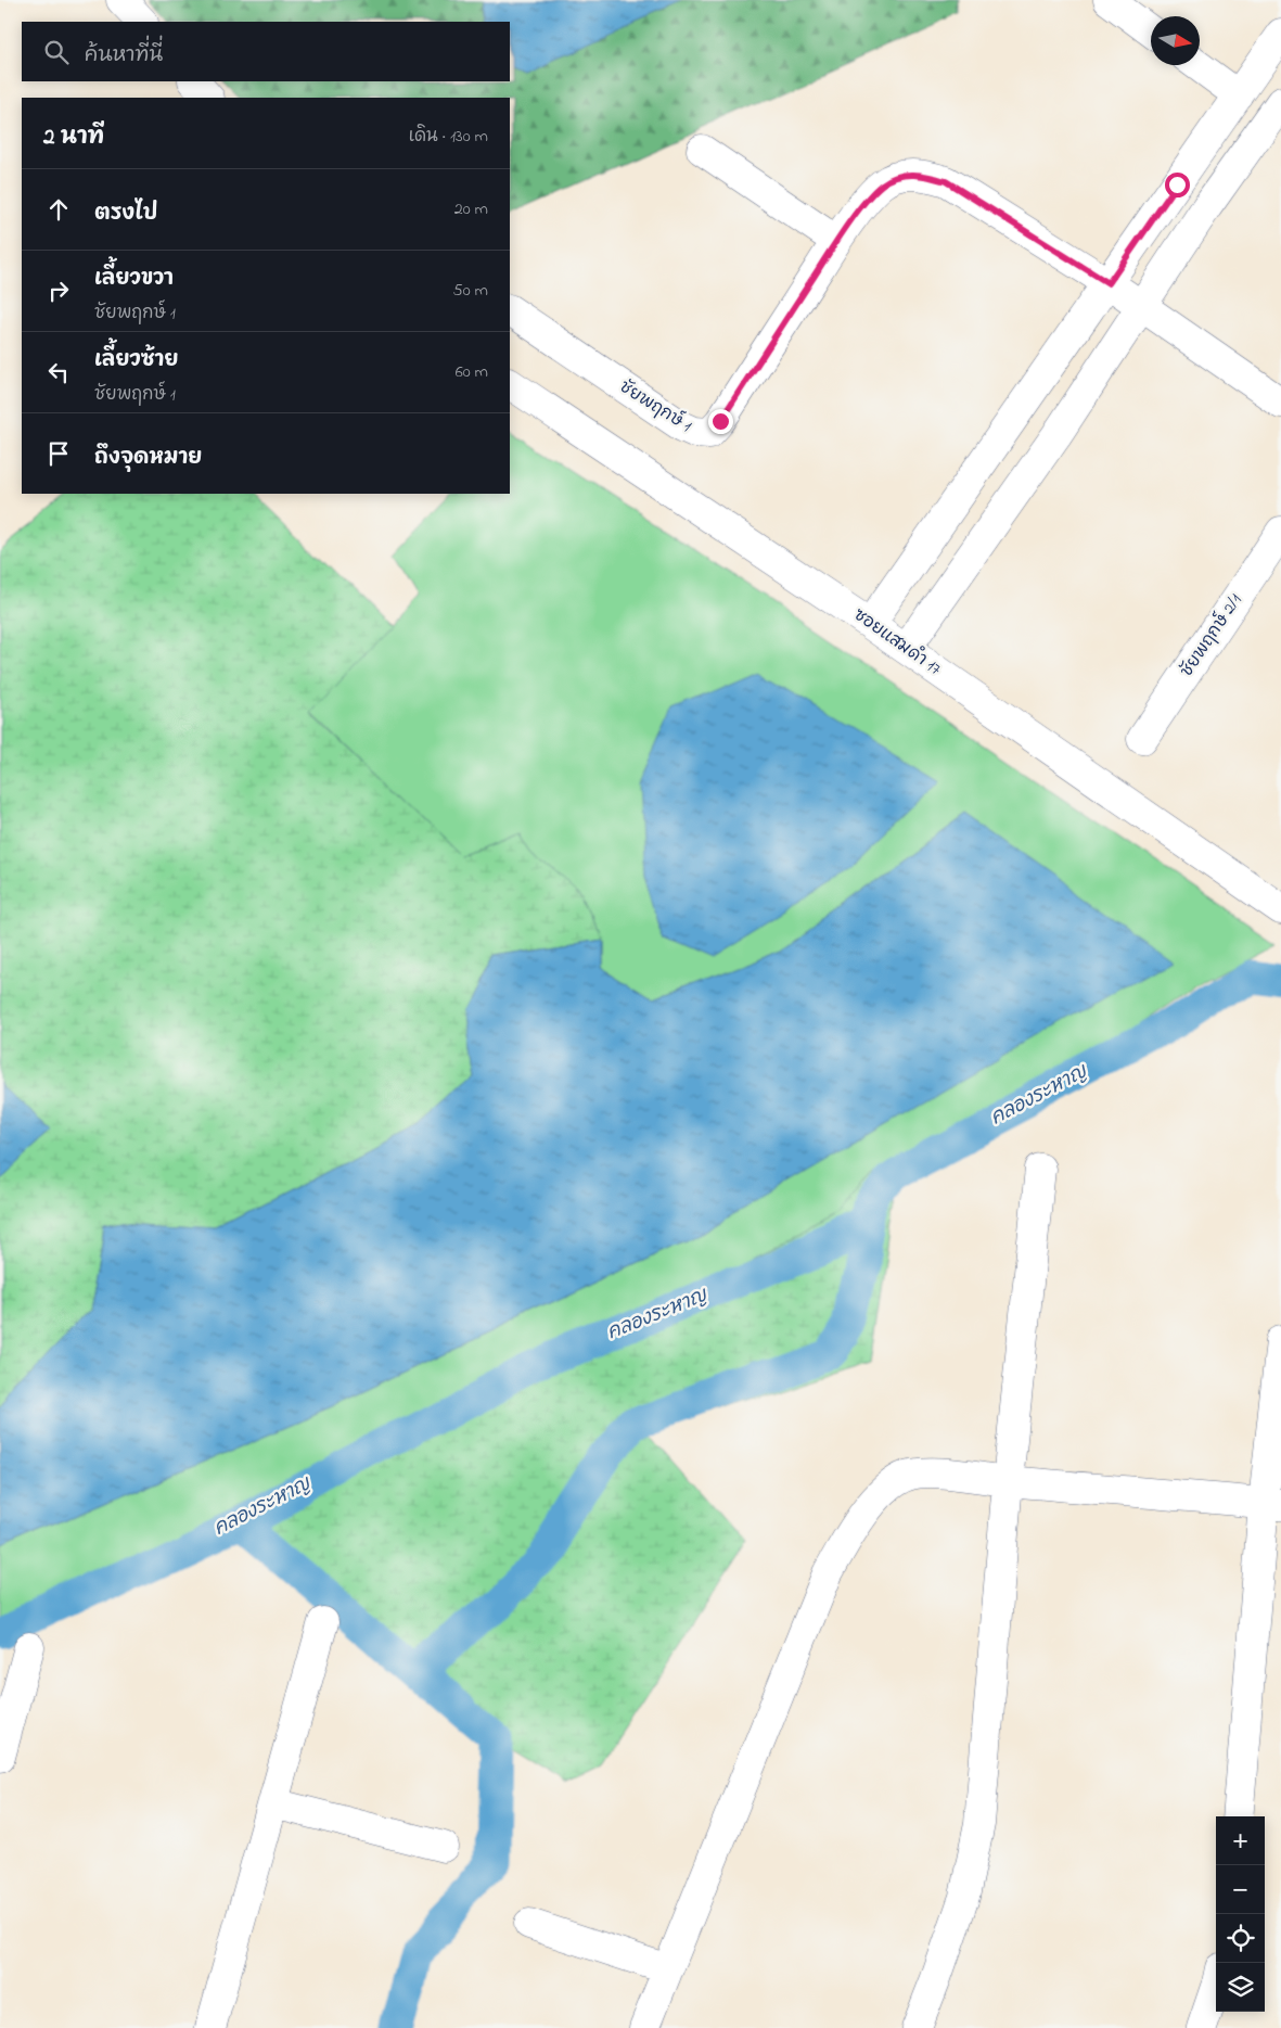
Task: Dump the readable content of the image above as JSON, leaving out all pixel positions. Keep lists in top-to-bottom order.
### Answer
{
  "streets": {
    "street": ["ชัยพฤกษ์ 1", "ชัยพฤกษ์ 2/1", "ซอยแสมดำ 17"]
  },
  "water": ["คลองระหาญ"],
  "north": "right",
  "page": {
    "search": "ค้นหาที่นี่",
    "heading": ["2 นาที", "เดิน · 130 m"],
    "list": [
      ["ตรงไป", "20 m"],
      ["เลี้ยวขวา", "ชัยพฤกษ์ 1", "50 m"],
      ["เลี้ยวซ้าย", "ชัยพฤกษ์ 1", "60 m"],
      "ถึงจุดหมาย"
    ],
    "map_buttons": ["+", "−"]
  }
}
